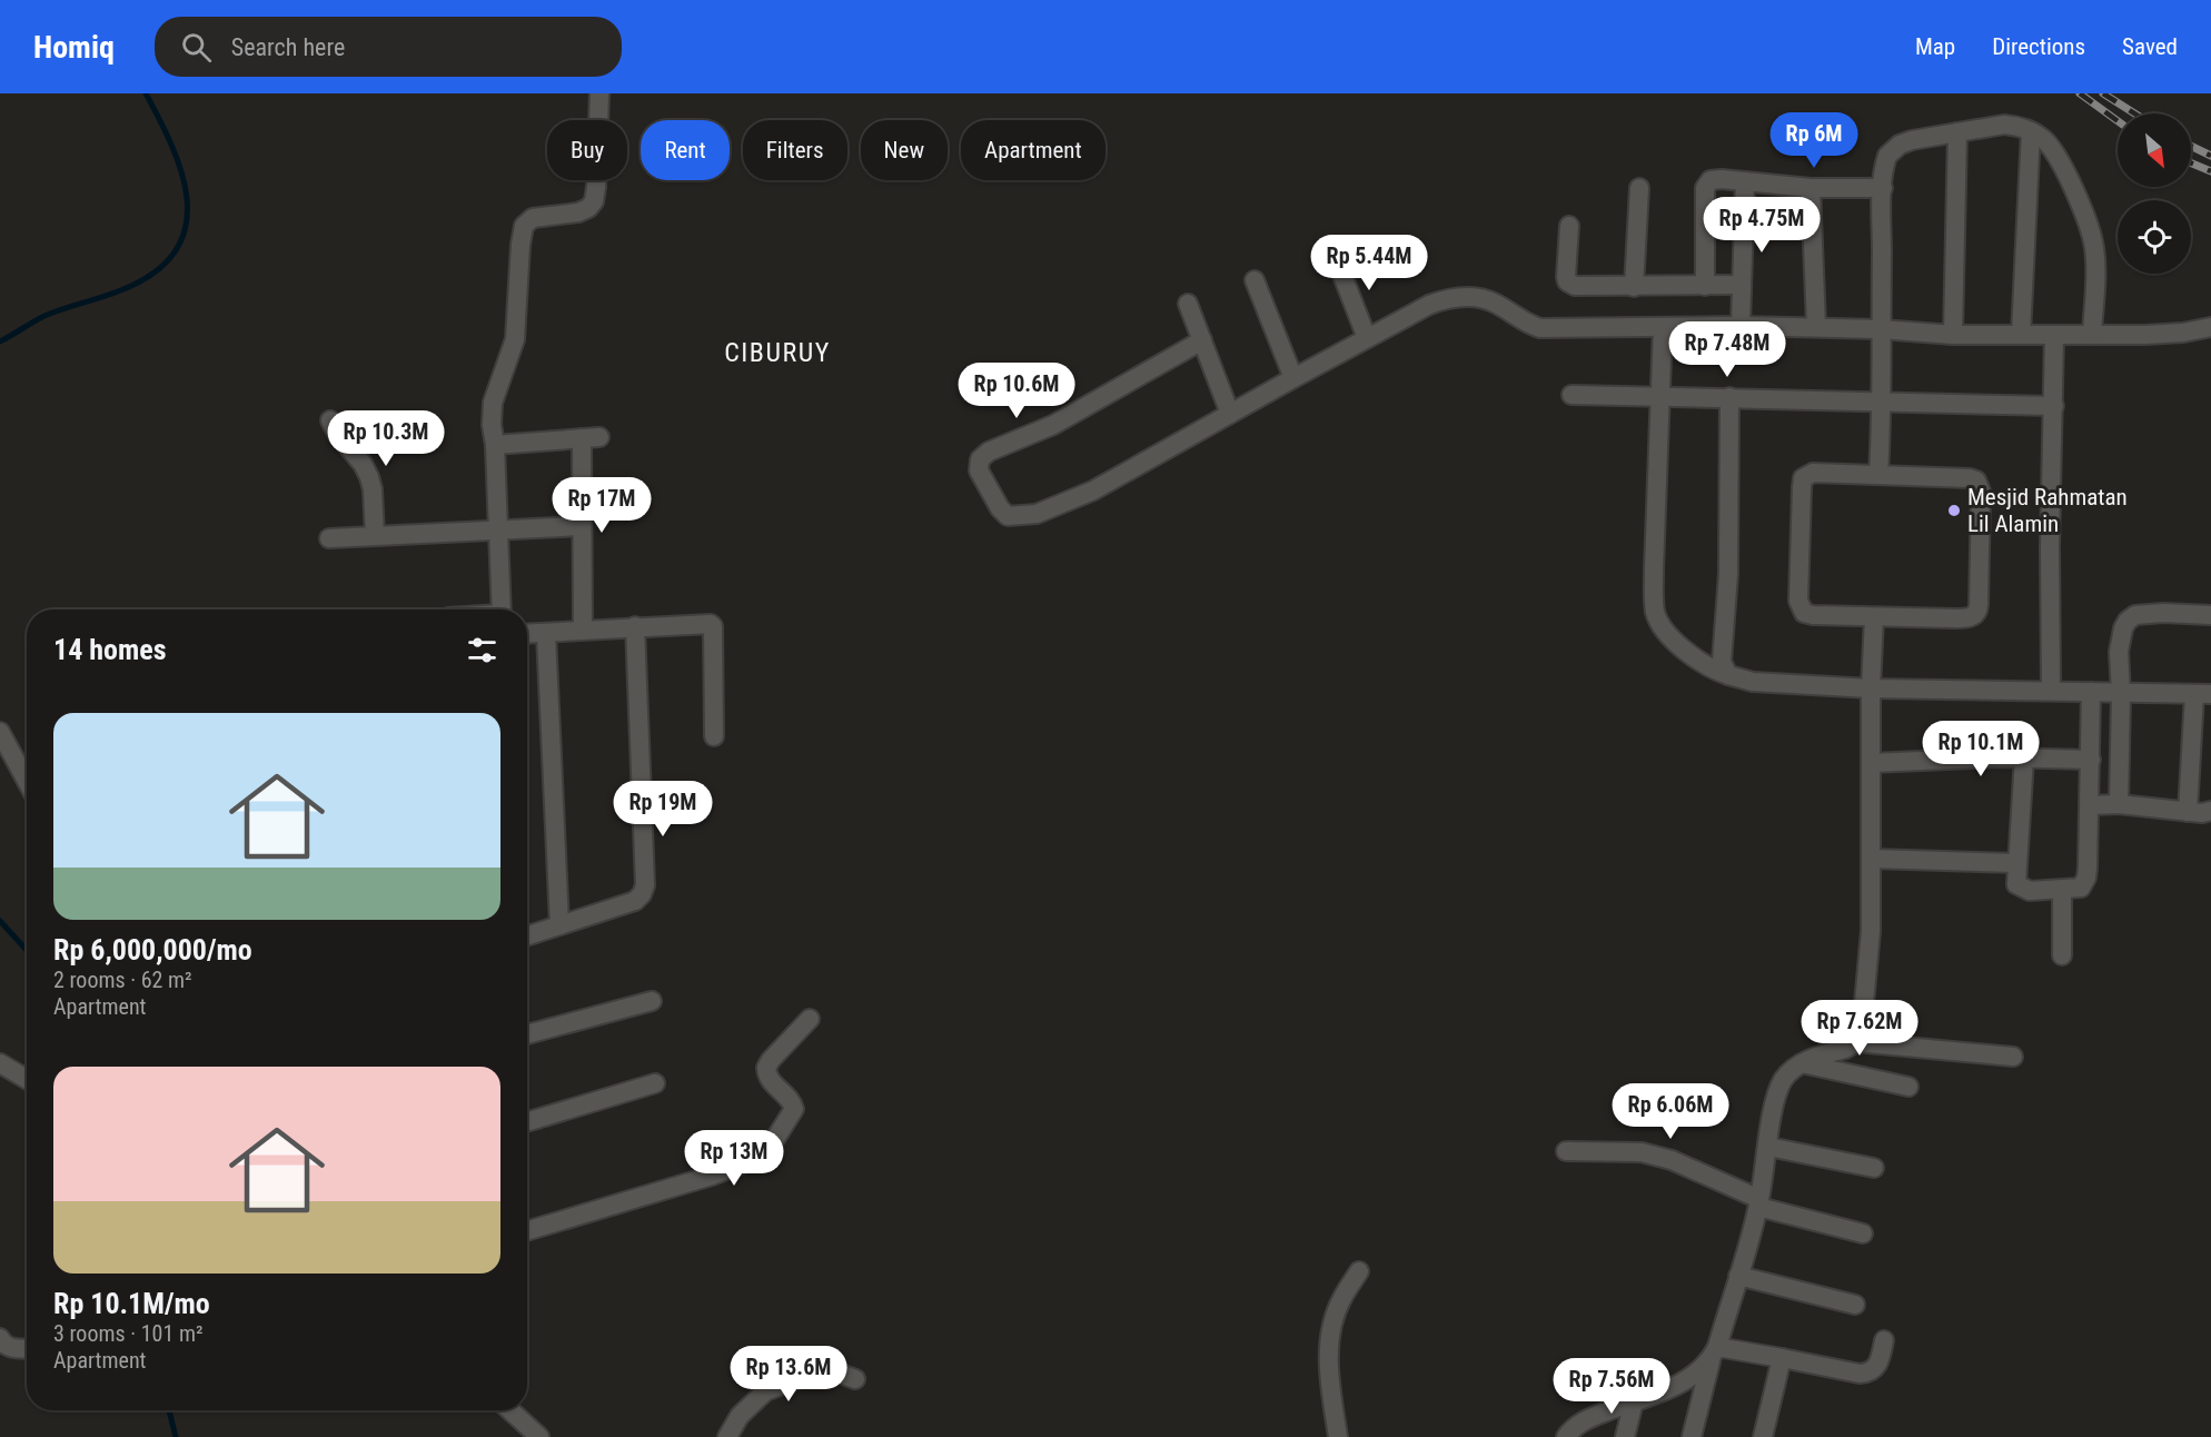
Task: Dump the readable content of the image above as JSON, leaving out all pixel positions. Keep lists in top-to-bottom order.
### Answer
{
  "districts": ["CIBURUY"],
  "places": ["Mesjid Rahmatan Lil Alamin"],
  "north": "bottom right",
  "page": {
    "header": "Homiq",
    "search": "Search here",
    "nav": ["Map", "Directions", "Saved"],
    "price": [
      "Rp 6M",
      "Rp 4.75M",
      "Rp 5.44M",
      "Rp 7.48M",
      "Rp 10.6M",
      "Rp 10.3M",
      "Rp 17M",
      "Rp 10.1M",
      "Rp 19M",
      "Rp 7.62M",
      "Rp 6.06M",
      "Rp 13M",
      "Rp 13.6M",
      "Rp 7.56M"
    ],
    "chip": [
      "Buy",
      "Rent",
      "Filters",
      "New",
      "Apartment"
    ],
    "heading": "14 homes",
    "list": [
      {
        "name": "Rp 6,000,000/mo",
        "note": "2 rooms · 62 m² · Apartment"
      },
      {
        "name": "Rp 10.1M/mo",
        "note": "3 rooms · 101 m² · Apartment"
      }
    ]
  }
}
